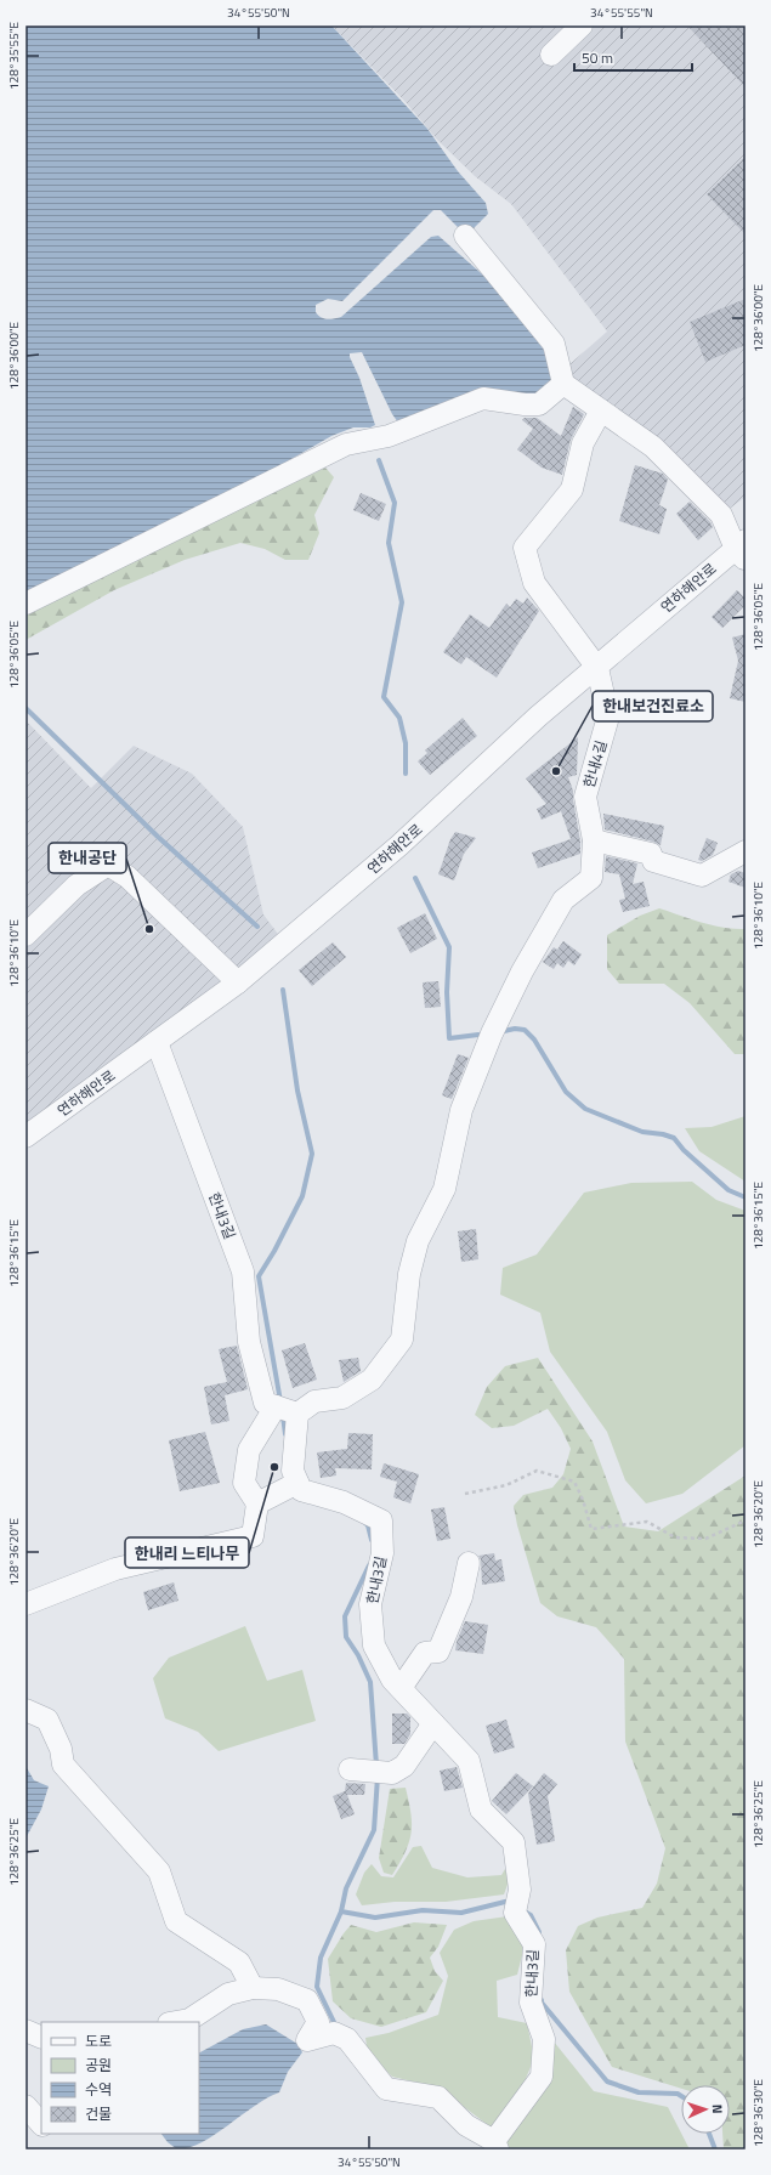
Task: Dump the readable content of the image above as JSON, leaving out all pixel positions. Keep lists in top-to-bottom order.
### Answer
{
  "streets": {
    "street": ["연하해안로", "한내4길", "한내3길"]
  },
  "crossings": [
    ["연하해안로", "한내4길"],
    ["연하해안로", "한내3길"]
  ],
  "places": ["한내보건진료소", "한내공단", "한내리 느티나무"],
  "legend": [
    "도로",
    "공원",
    "수역",
    "건물"
  ],
  "scale_bar": "50 m",
  "north": "right",
  "coordinates": [
    "34°55'50\"N",
    "34°55'55\"N",
    "128°35'55\"E",
    "128°36'00\"E",
    "128°36'05\"E",
    "128°36'10\"E",
    "128°36'15\"E",
    "128°36'20\"E",
    "128°36'25\"E",
    "128°36'30\"E"
  ]
}
